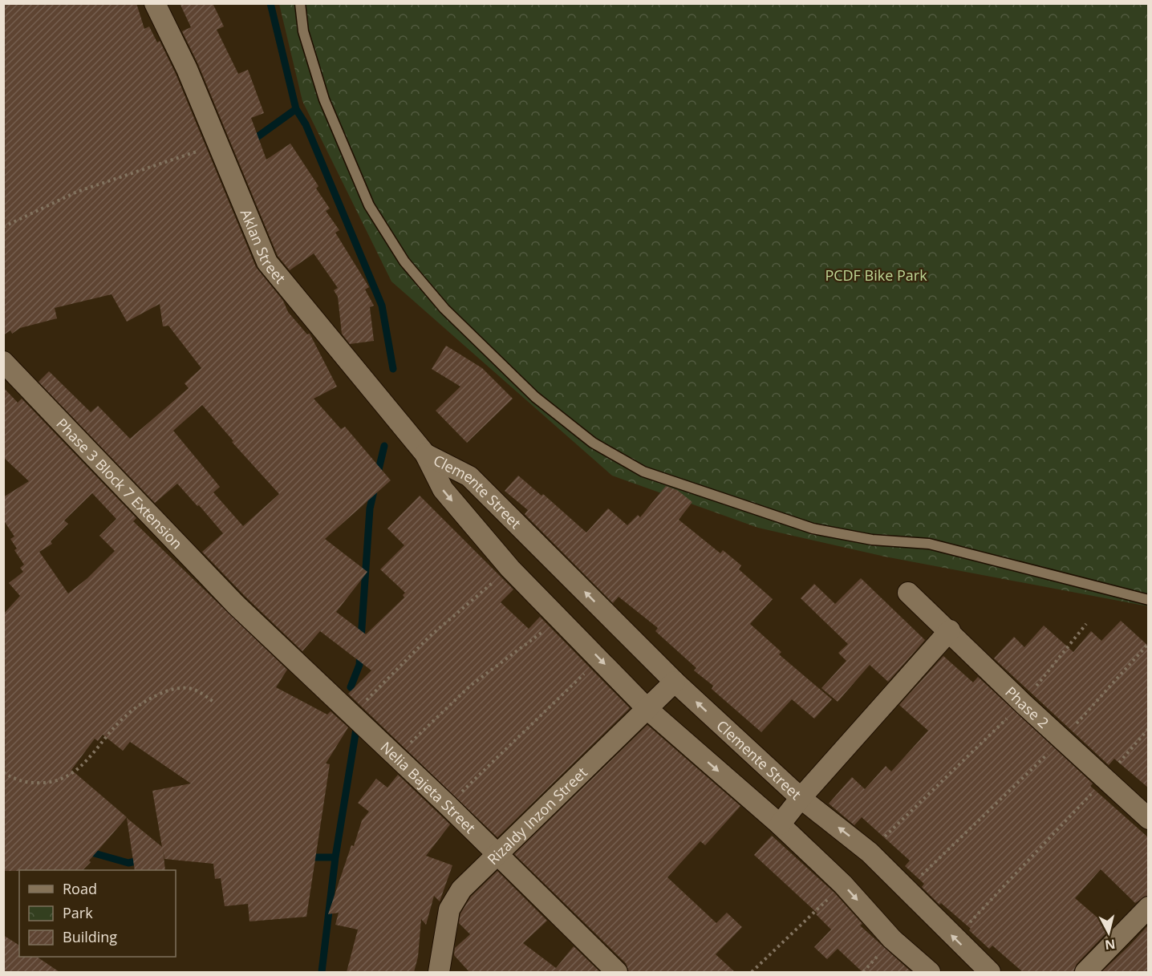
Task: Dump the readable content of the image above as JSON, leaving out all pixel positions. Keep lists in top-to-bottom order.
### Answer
{
  "streets": {
    "street": [
      "Aklan Street",
      "Phase 3 Block 7 Extension",
      "Clemente Street",
      "Phase 2",
      "Nelia Bajeta Street",
      "Rizaldy Inzon Street"
    ]
  },
  "crossings": [
    ["Aklan Street", "Clemente Street"],
    ["Phase 3 Block 7 Extension", "Nelia Bajeta Street"],
    ["Clemente Street", "Rizaldy Inzon Street"],
    ["Nelia Bajeta Street", "Rizaldy Inzon Street"]
  ],
  "parks": ["PCDF Bike Park"],
  "legend": ["Road", "Park", "Building"],
  "north": "bottom"
}
